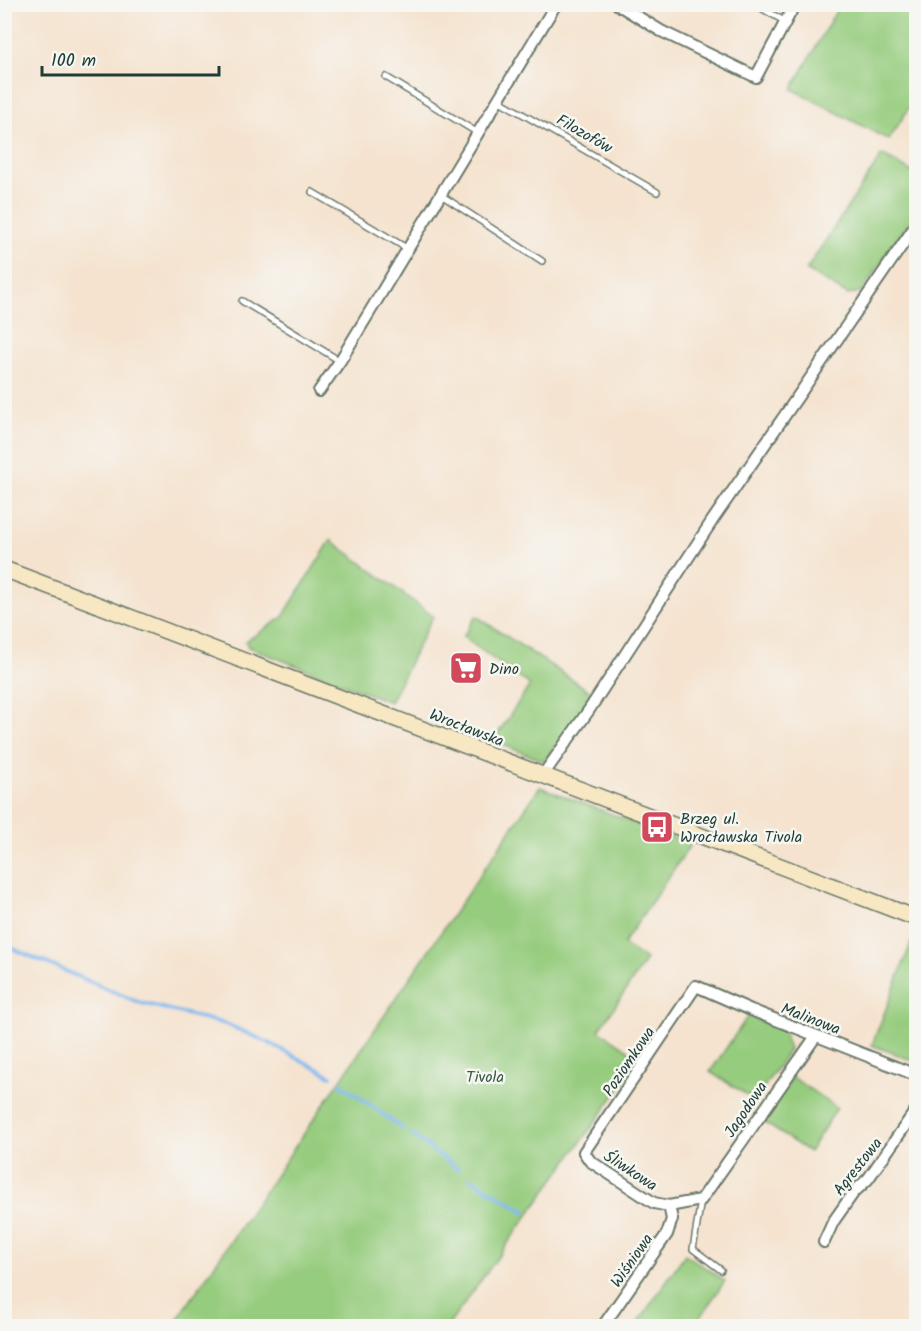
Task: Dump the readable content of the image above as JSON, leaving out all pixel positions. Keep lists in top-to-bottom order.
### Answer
{
  "streets": {
    "street": [
      "Wrocławska",
      "Malinowa",
      "Poziomkowa",
      "Jagodowa",
      "Agrestowa",
      "Śliwkowa",
      "Wiśniowa"
    ],
    "lane": ["Filozofów"]
  },
  "crossings": [
    ["Malinowa", "Poziomkowa"],
    ["Malinowa", "Jagodowa"],
    ["Poziomkowa", "Śliwkowa"],
    ["Jagodowa", "Śliwkowa"],
    ["Śliwkowa", "Wiśniowa"]
  ],
  "parks": ["Tivola"],
  "places": {
    "supermarket": ["Dino"],
    "bus stop": ["Brzeg ul. Wrocławska Tivola"]
  },
  "scale_bar": "100 m"
}
